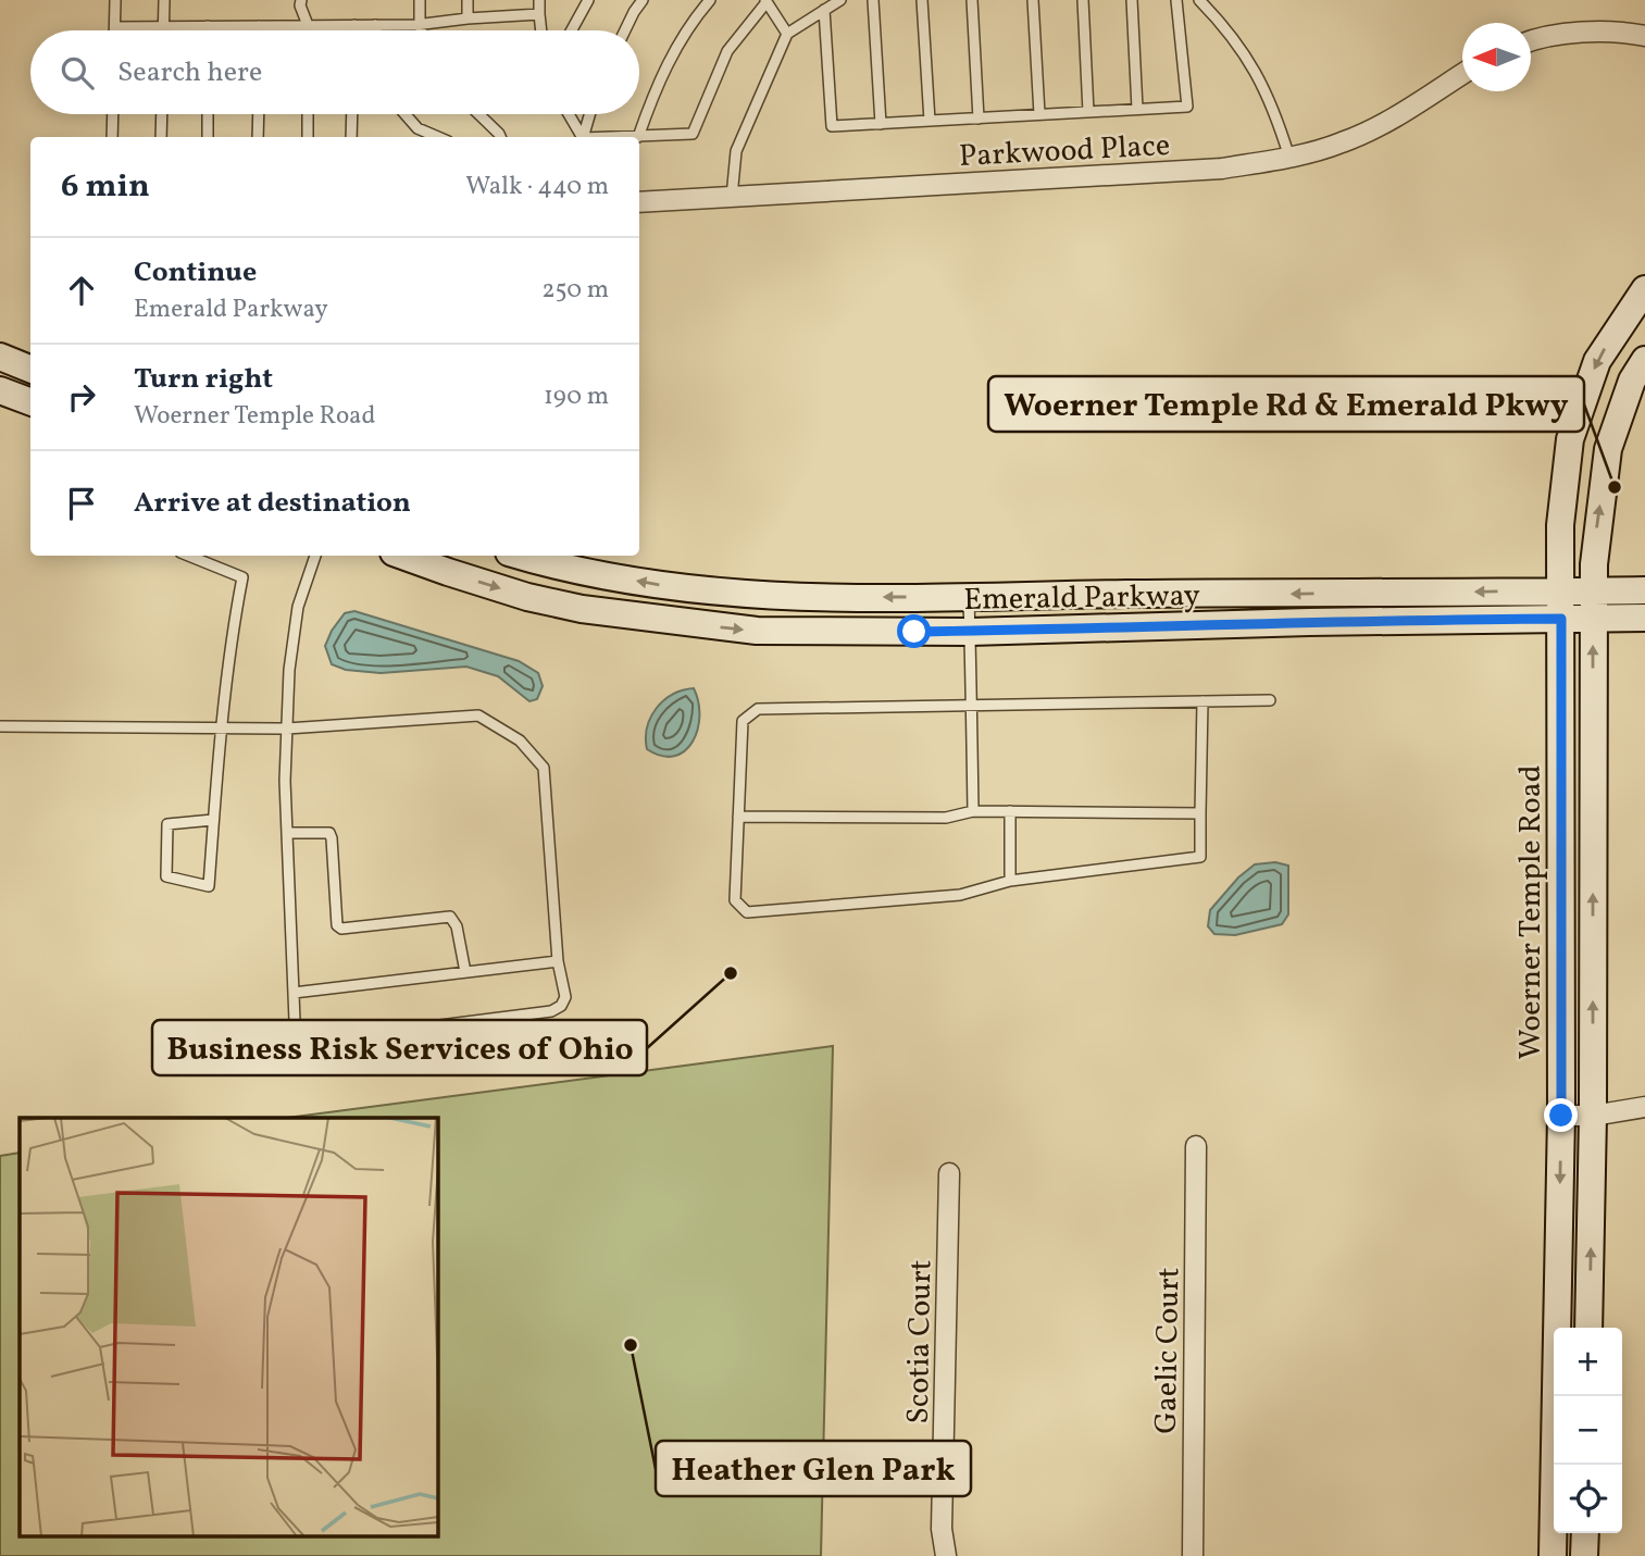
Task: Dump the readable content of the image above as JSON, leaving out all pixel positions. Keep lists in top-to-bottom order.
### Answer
{
  "streets": {
    "main road": ["Emerald Parkway", "Woerner Temple Road"],
    "street": ["Parkwood Place", "Scotia Court", "Gaelic Court"]
  },
  "crossings": [
    ["Emerald Parkway", "Woerner Temple Road"]
  ],
  "places": ["Woerner Temple Rd & Emerald Pkwy", "Business Risk Services of Ohio", "Heather Glen Park"],
  "north": "left",
  "page": {
    "search": "Search here",
    "heading": ["6 min", "Walk · 440 m"],
    "list": [
      ["Continue", "Emerald Parkway", "250 m"],
      ["Turn right", "Woerner Temple Road", "190 m"],
      "Arrive at destination"
    ],
    "map_buttons": ["+", "−"]
  }
}
